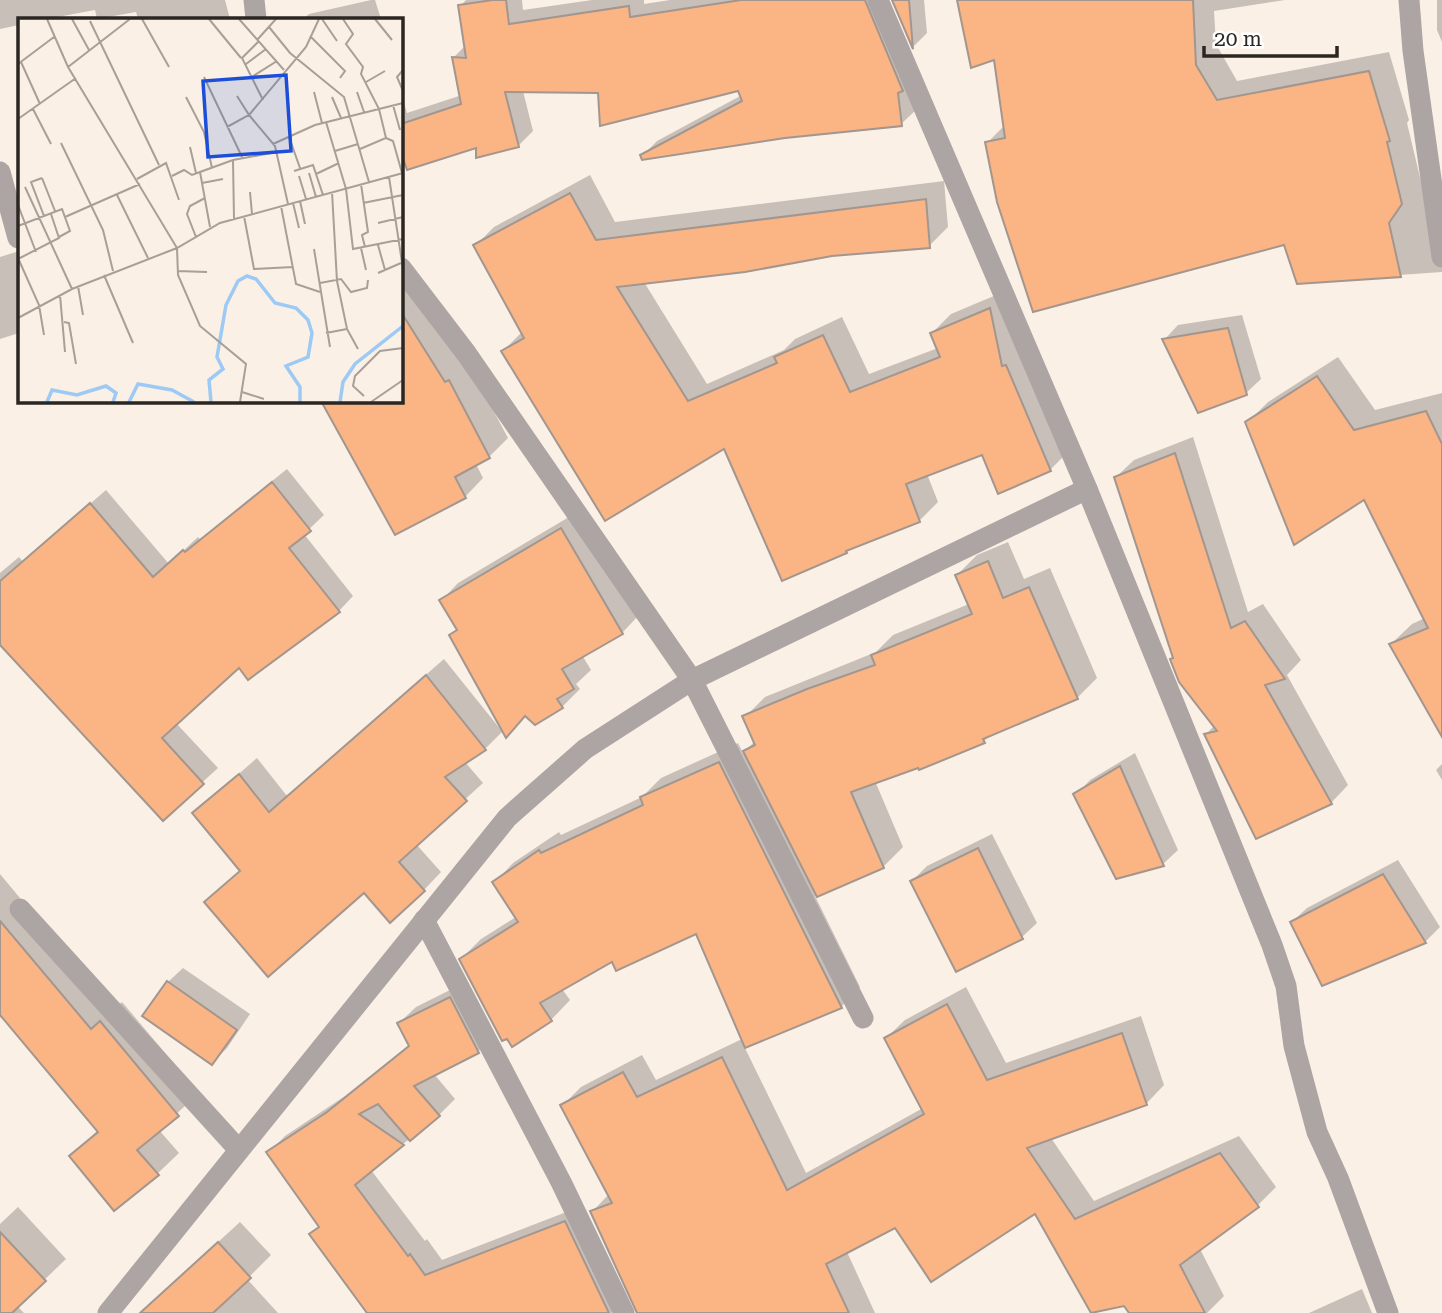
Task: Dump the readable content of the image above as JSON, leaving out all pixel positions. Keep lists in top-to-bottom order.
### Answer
{
  "scale_bar": "20 m"
}
